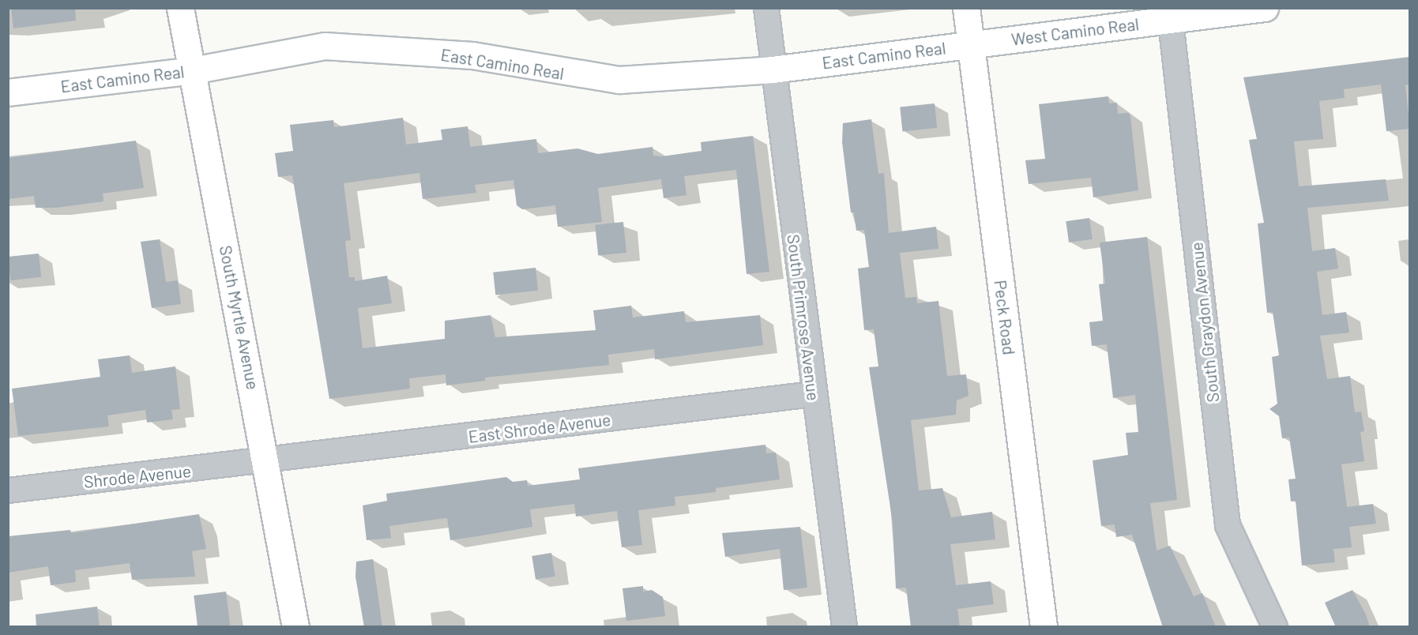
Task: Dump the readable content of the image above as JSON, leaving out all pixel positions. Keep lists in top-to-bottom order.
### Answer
{
  "streets": {
    "street": [
      "West Camino Real",
      "East Camino Real",
      "South Myrtle Avenue",
      "South Primrose Avenue",
      "Peck Road",
      "South Graydon Avenue",
      "East Shrode Avenue",
      "Shrode Avenue"
    ]
  },
  "crossings": [
    ["West Camino Real", "East Camino Real"],
    ["West Camino Real", "Peck Road"],
    ["West Camino Real", "South Graydon Avenue"],
    ["East Camino Real", "South Myrtle Avenue"],
    ["East Camino Real", "South Primrose Avenue"],
    ["East Camino Real", "Peck Road"],
    ["South Myrtle Avenue", "East Shrode Avenue"],
    ["South Myrtle Avenue", "Shrode Avenue"],
    ["South Primrose Avenue", "East Shrode Avenue"],
    ["East Shrode Avenue", "Shrode Avenue"]
  ]
}
